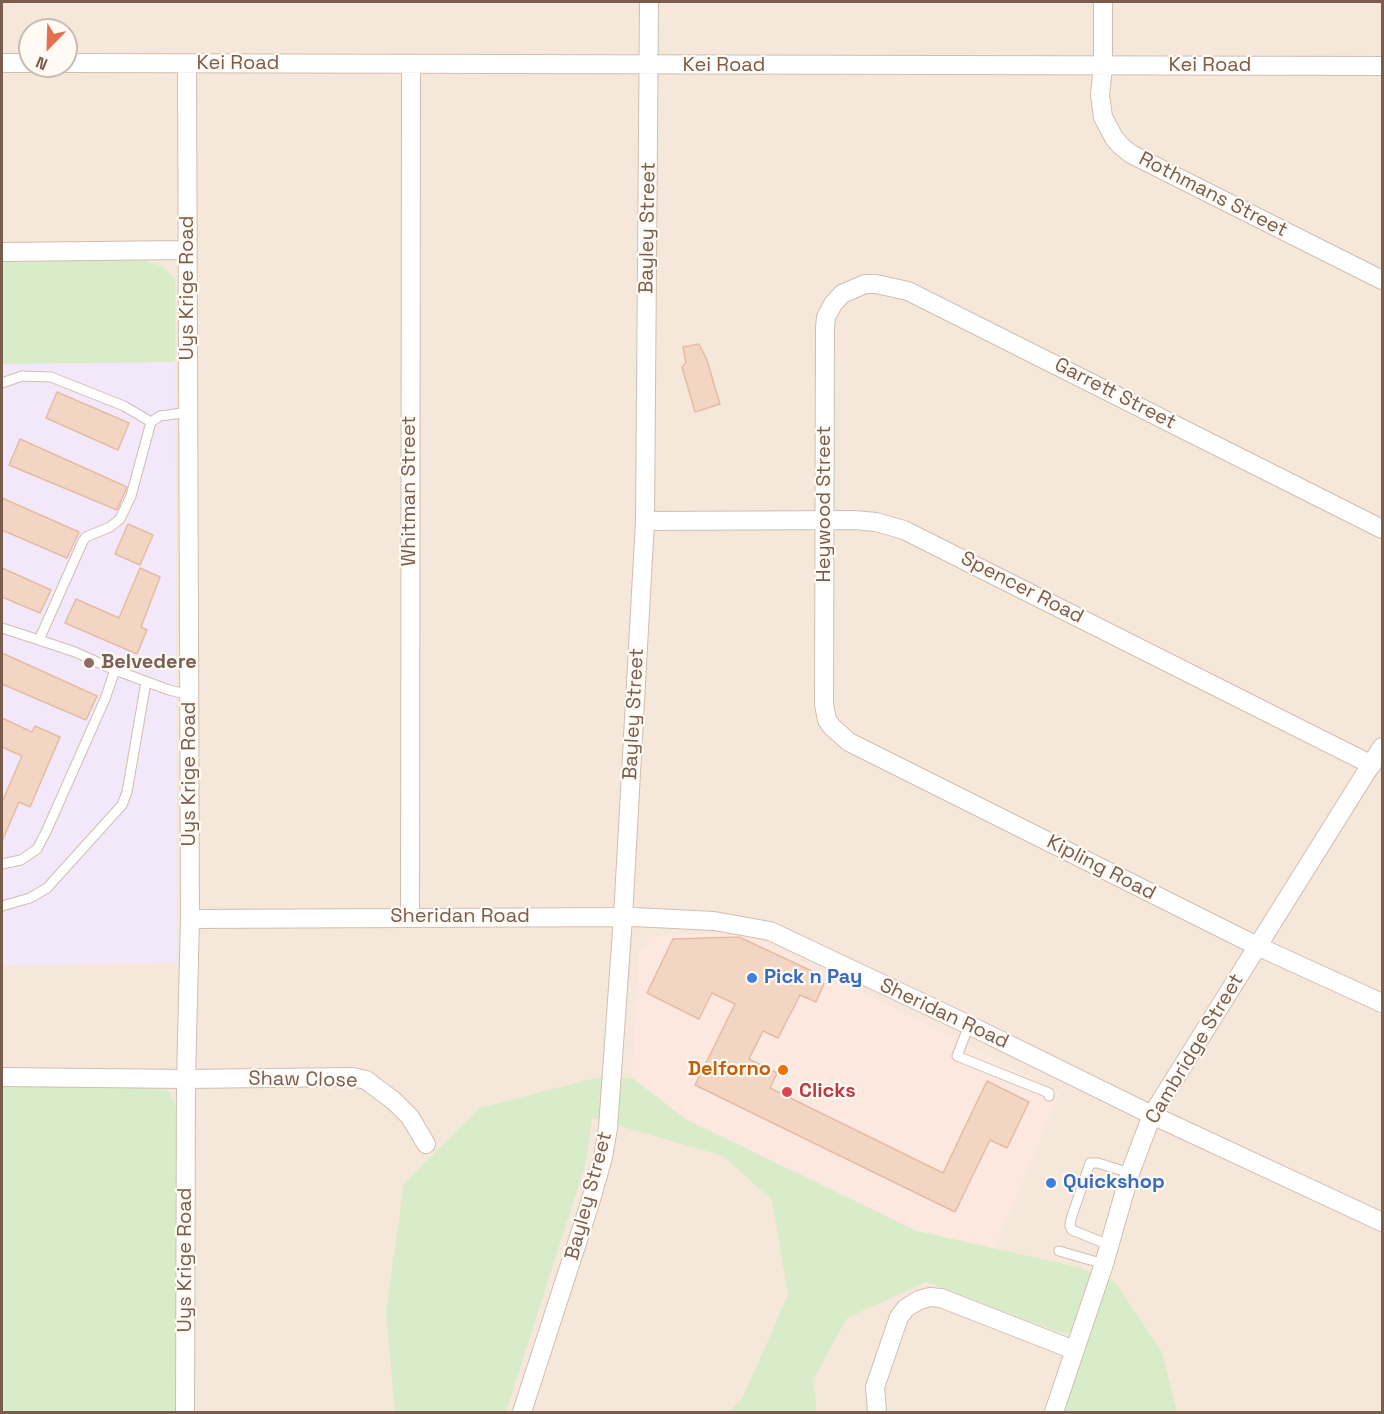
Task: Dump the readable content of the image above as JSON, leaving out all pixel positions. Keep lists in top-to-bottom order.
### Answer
{
  "streets": {
    "street": [
      "Kei Road",
      "Rothmans Street",
      "Bayley Street",
      "Uys Krige Road",
      "Garrett Street",
      "Whitman Street",
      "Heywood Street",
      "Spencer Road",
      "Kipling Road",
      "Sheridan Road",
      "Cambridge Street",
      "Shaw Close"
    ]
  },
  "crossings": [
    ["Kei Road", "Rothmans Street"],
    ["Kei Road", "Bayley Street"],
    ["Kei Road", "Uys Krige Road"],
    ["Kei Road", "Whitman Street"],
    ["Bayley Street", "Spencer Road"],
    ["Bayley Street", "Sheridan Road"],
    ["Uys Krige Road", "Sheridan Road"],
    ["Uys Krige Road", "Shaw Close"],
    ["Garrett Street", "Heywood Street"],
    ["Whitman Street", "Sheridan Road"],
    ["Heywood Street", "Spencer Road"],
    ["Heywood Street", "Kipling Road"],
    ["Spencer Road", "Cambridge Street"],
    ["Kipling Road", "Cambridge Street"],
    ["Sheridan Road", "Cambridge Street"]
  ],
  "places": [
    "Belvedere",
    "Pick n Pay",
    "Delforno",
    "Clicks",
    "Quickshop"
  ],
  "north": "bottom left"
}
